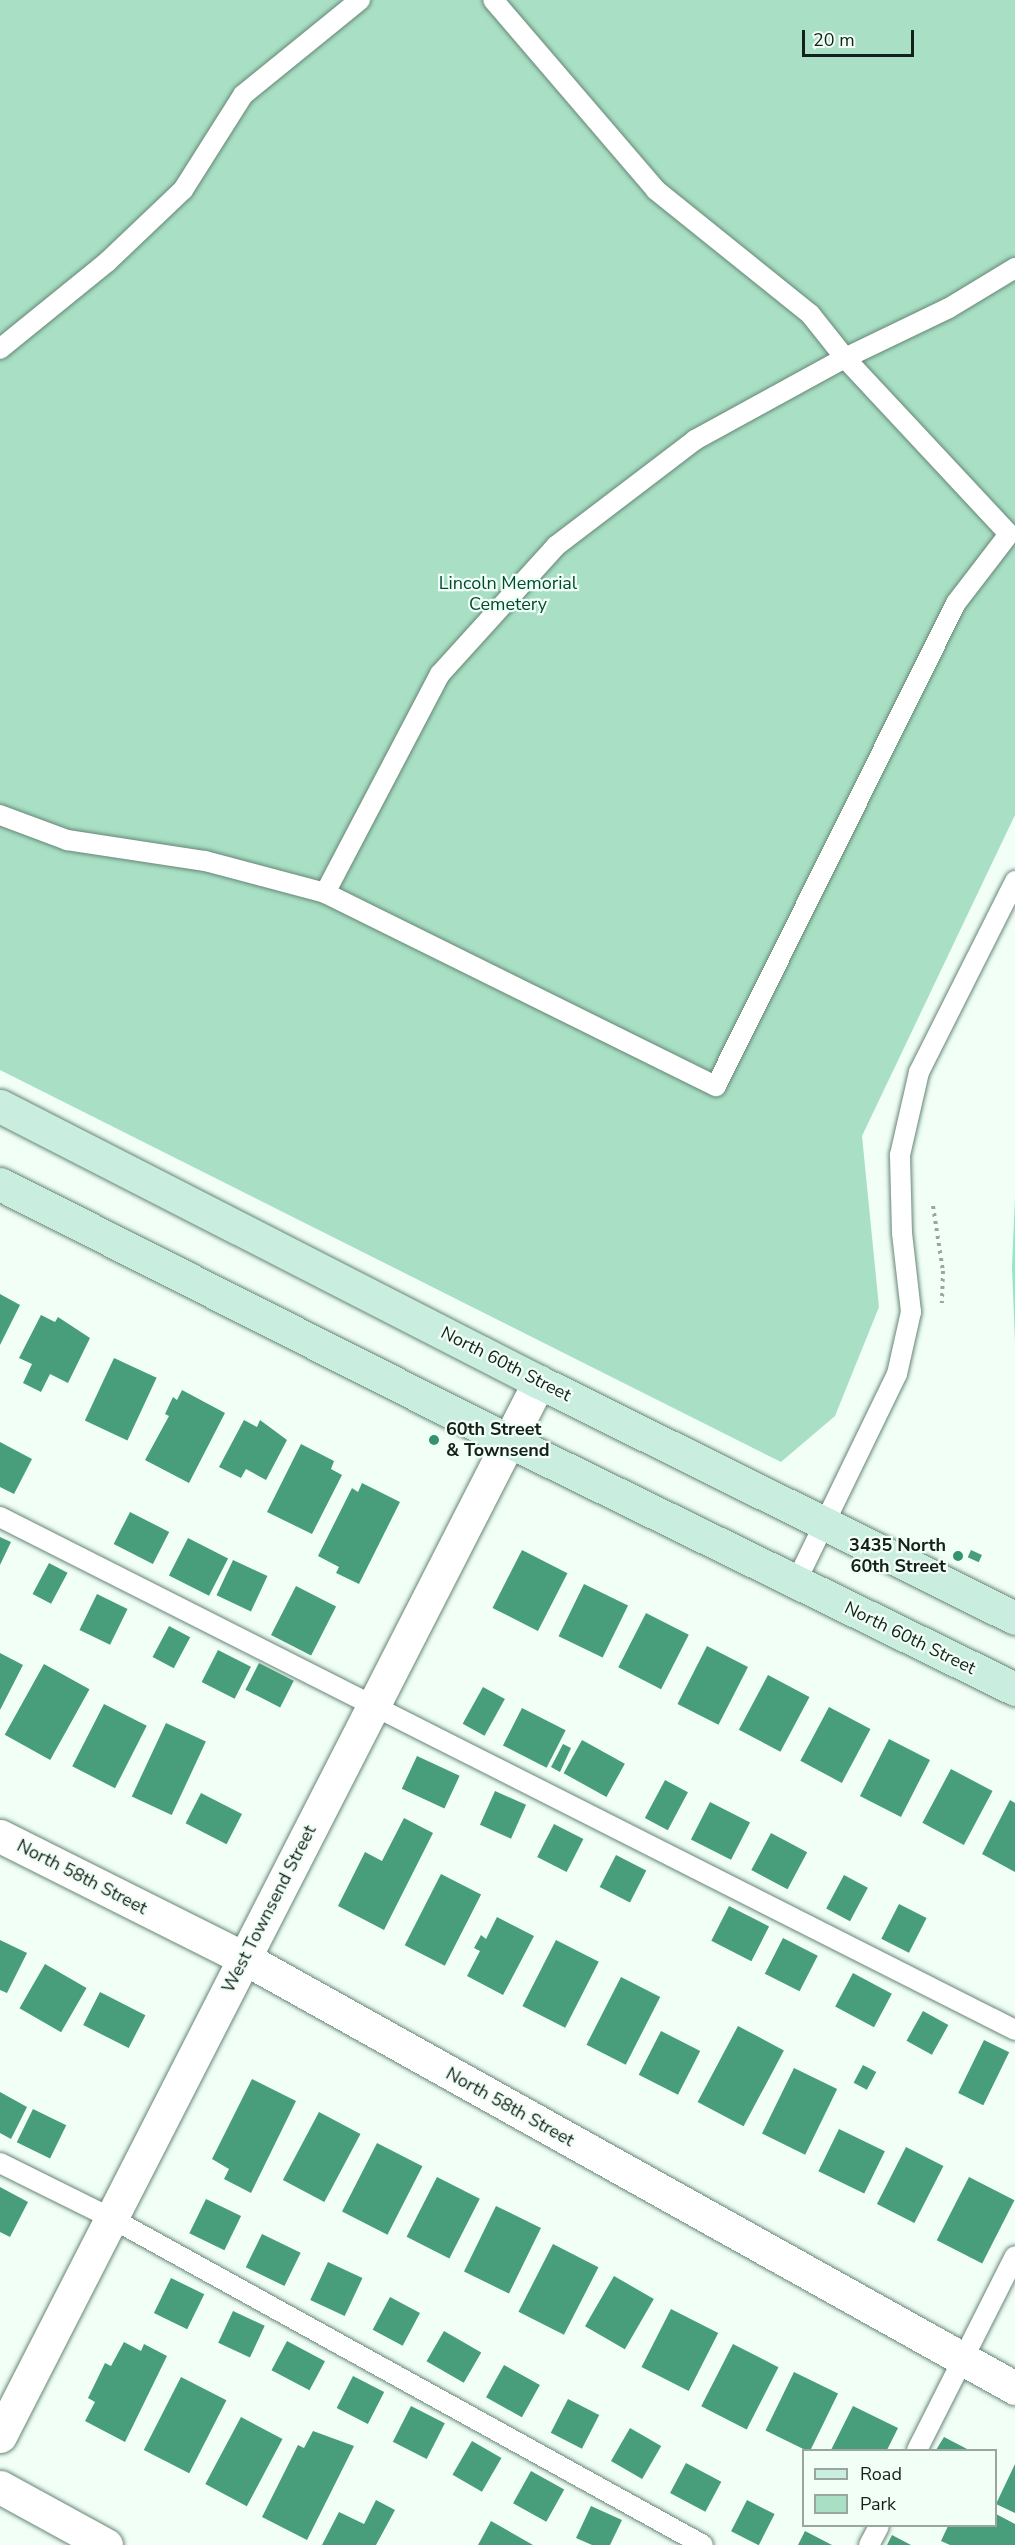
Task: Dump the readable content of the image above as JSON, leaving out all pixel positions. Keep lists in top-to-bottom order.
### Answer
{
  "streets": {
    "main road": ["North 60th Street"],
    "street": ["North 58th Street", "West Townsend Street"]
  },
  "crossings": [
    ["North 60th Street", "West Townsend Street"],
    ["North 58th Street", "West Townsend Street"]
  ],
  "parks": ["Lincoln Memorial Cemetery"],
  "places": ["60th Street & Townsend", "3435 North 60th Street"],
  "legend": ["Road", "Park"],
  "scale_bar": "20 m"
}
